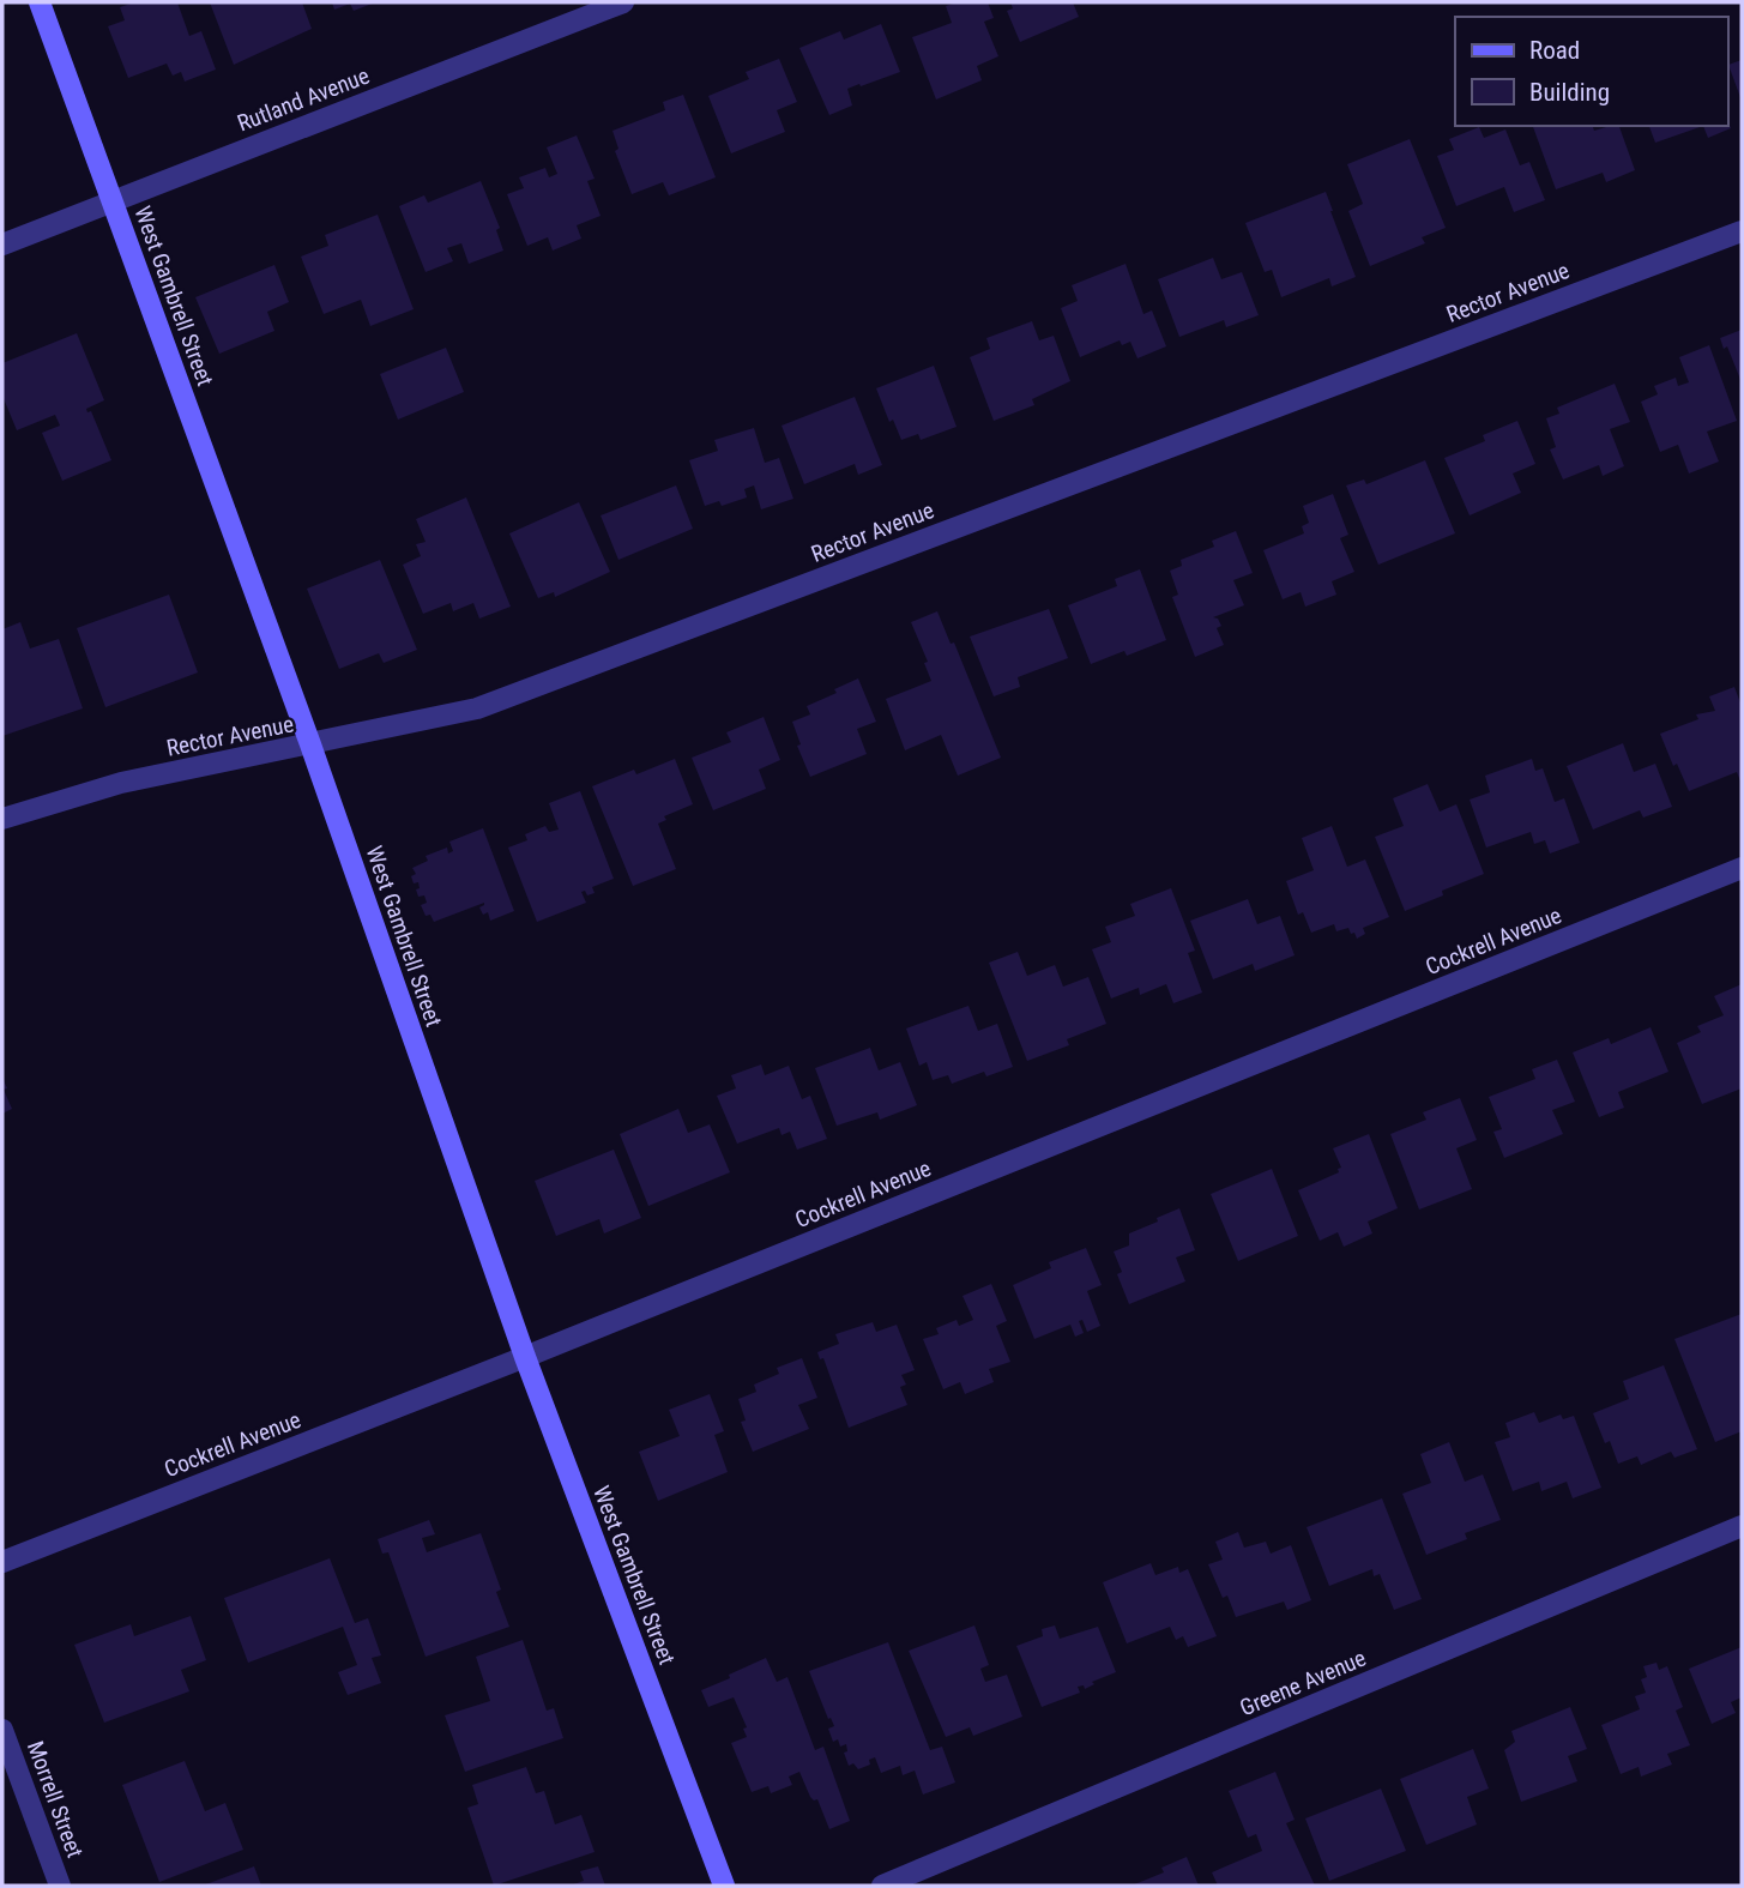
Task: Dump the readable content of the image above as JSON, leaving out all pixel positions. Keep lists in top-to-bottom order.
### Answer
{
  "streets": {
    "street": [
      "Rutland Avenue",
      "Rector Avenue",
      "West Gambrell Street",
      "Cockrell Avenue",
      "Greene Avenue",
      "Morrell Street"
    ]
  },
  "crossings": [
    ["Rutland Avenue", "West Gambrell Street"],
    ["Rector Avenue", "West Gambrell Street"],
    ["West Gambrell Street", "Cockrell Avenue"]
  ],
  "legend": ["Road", "Building"]
}
